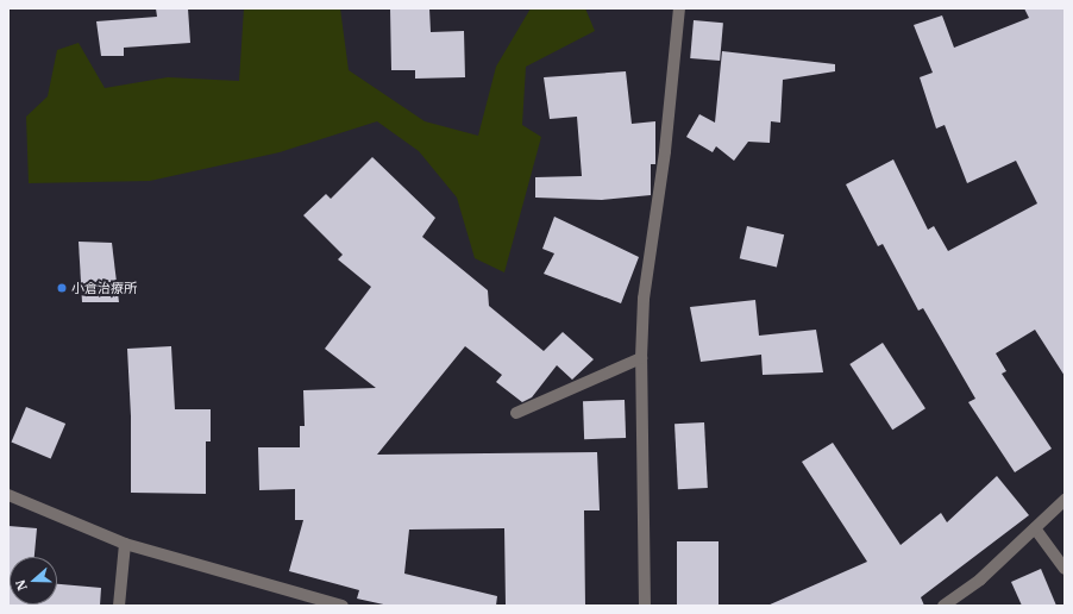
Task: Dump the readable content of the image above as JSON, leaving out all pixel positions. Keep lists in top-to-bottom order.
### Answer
{
  "places": ["小倉治療所"],
  "north": "left"
}
